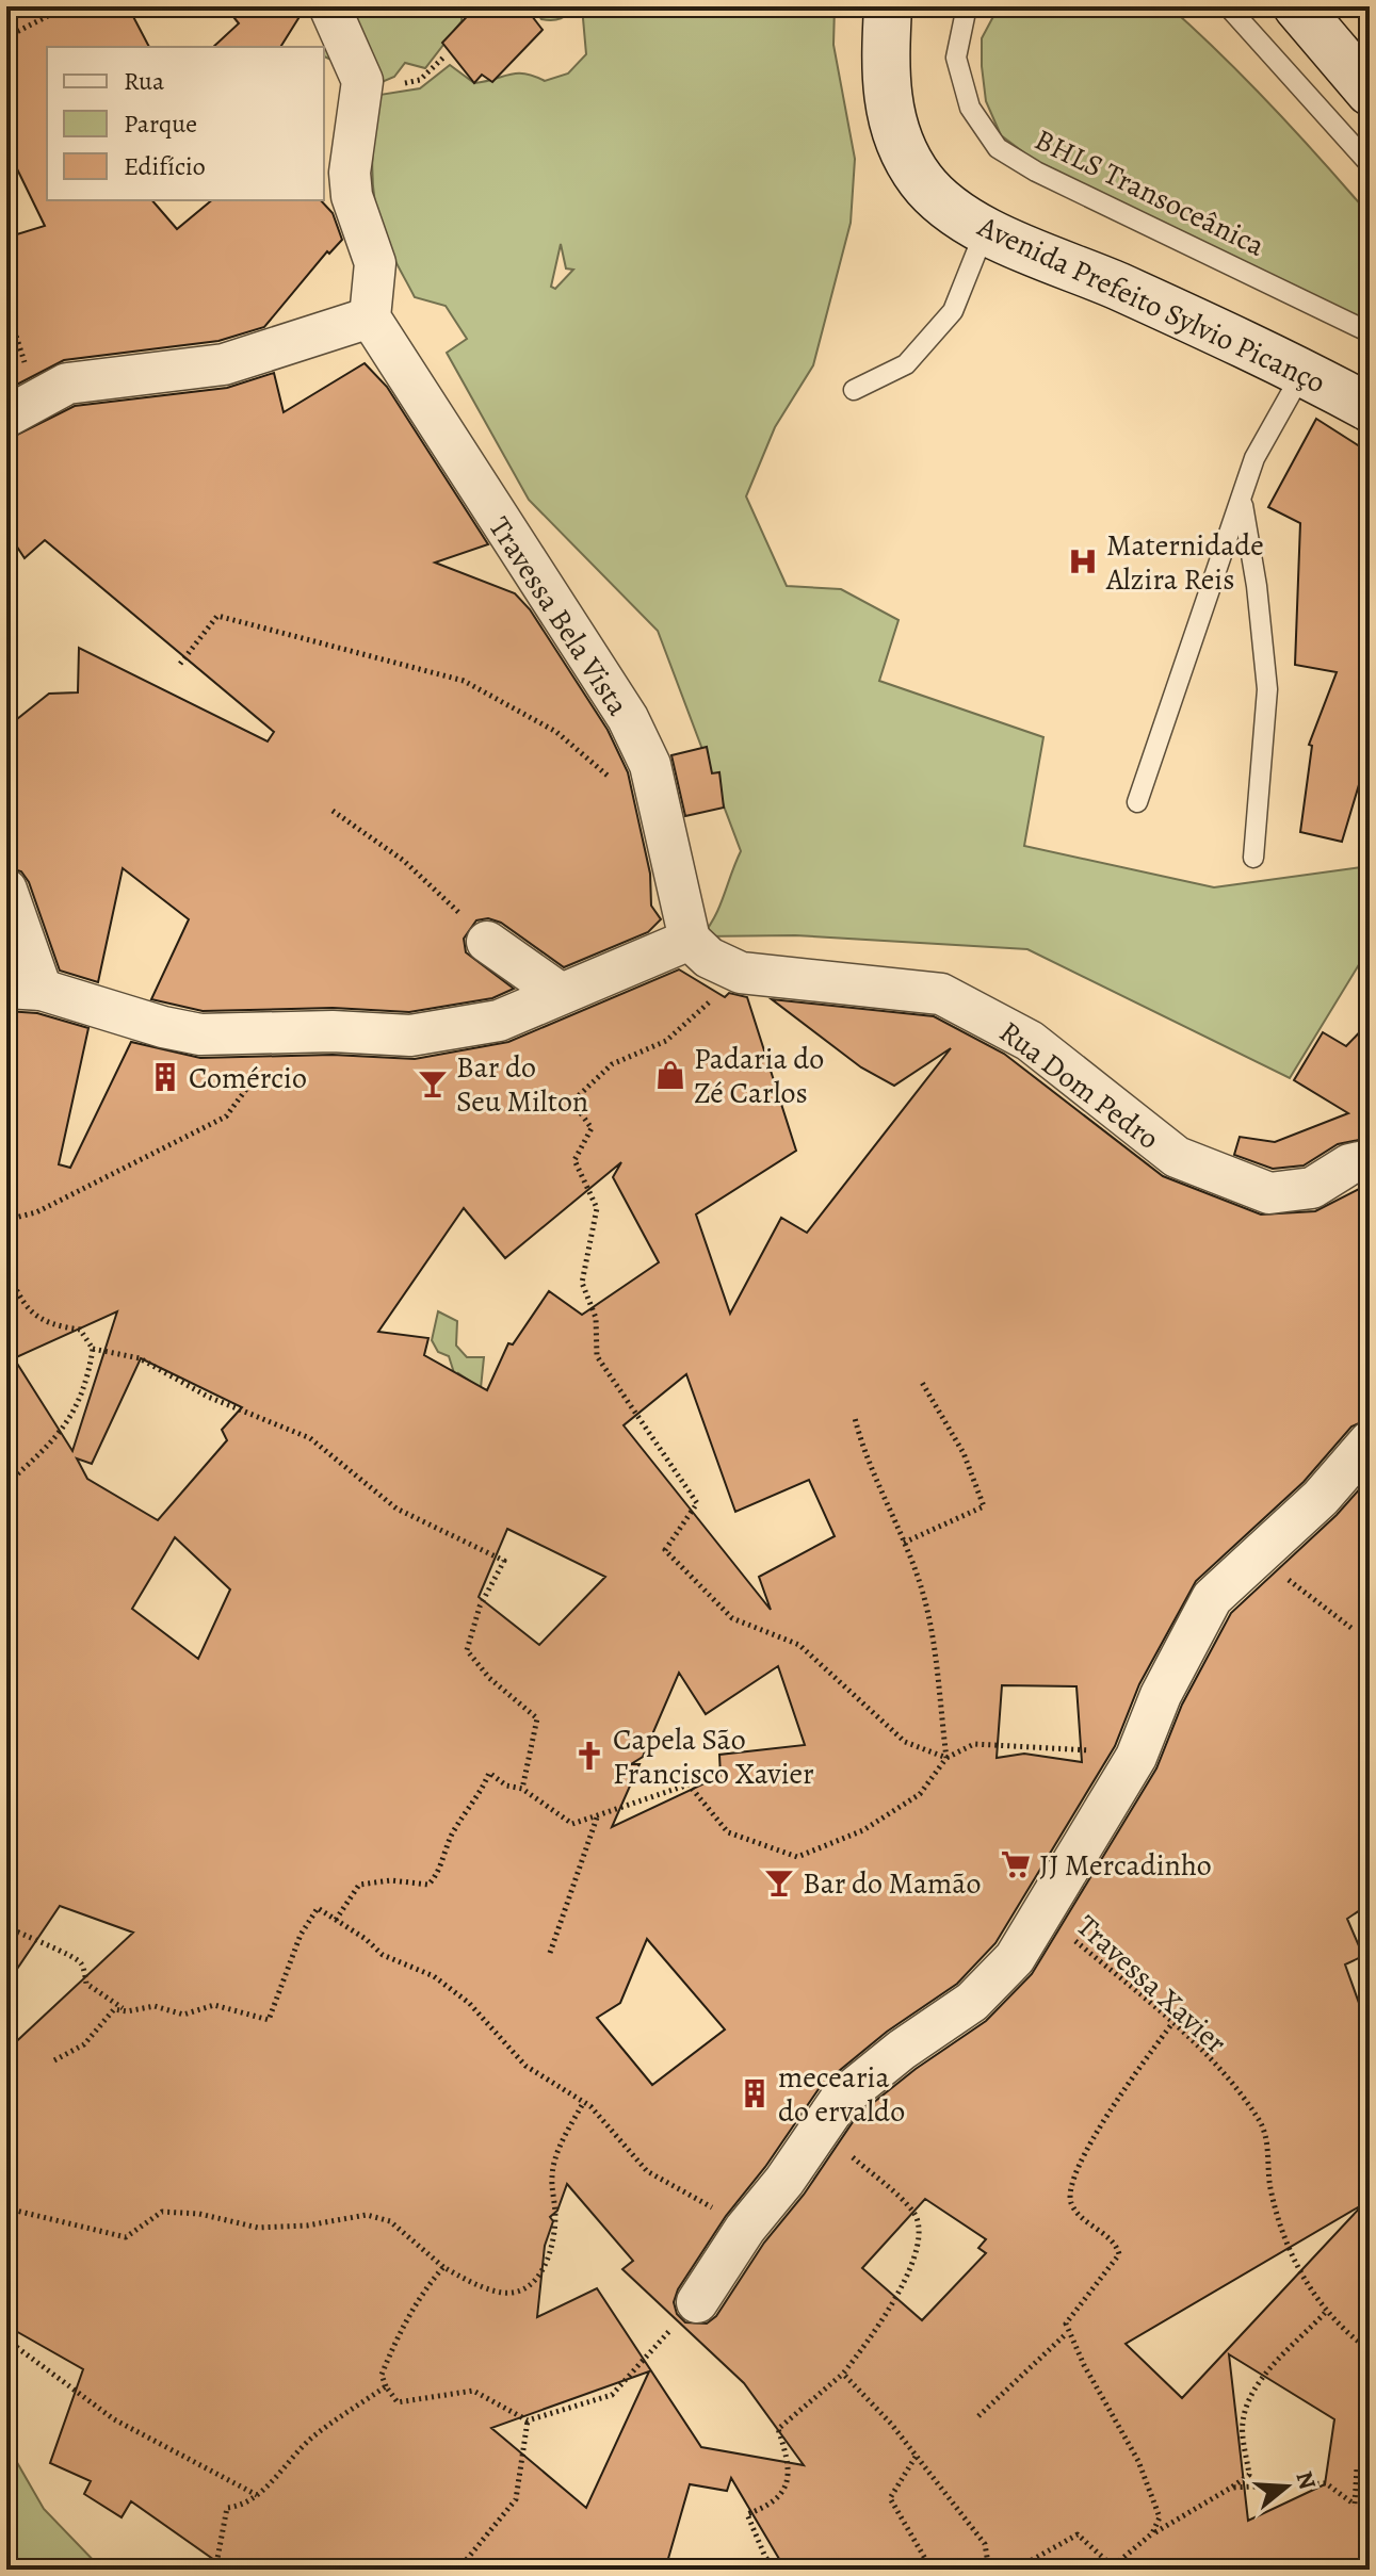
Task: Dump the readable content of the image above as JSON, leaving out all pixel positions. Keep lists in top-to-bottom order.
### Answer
{
  "streets": {
    "main road": ["Avenida Prefeito Sylvio Picanço"],
    "street": ["Travessa Bela Vista", "Rua Dom Pedro"],
    "lane": ["BHLS Transoceânica"],
    "path": ["Travessa Xavier"]
  },
  "crossings": [
    ["Travessa Bela Vista", "Rua Dom Pedro"]
  ],
  "places": {
    "hospital": ["Maternidade Alzira Reis"],
    "shop": ["Padaria do Zé Carlos"],
    "building": ["Comércio", "mecearia do ervaldo"],
    "bar": ["Bar do Seu Milton", "Bar do Mamão"],
    "church": ["Capela São Francisco Xavier"],
    "supermarket": ["JJ Mercadinho"]
  },
  "legend": ["Rua", "Parque", "Edifício"],
  "north": "right"
}
